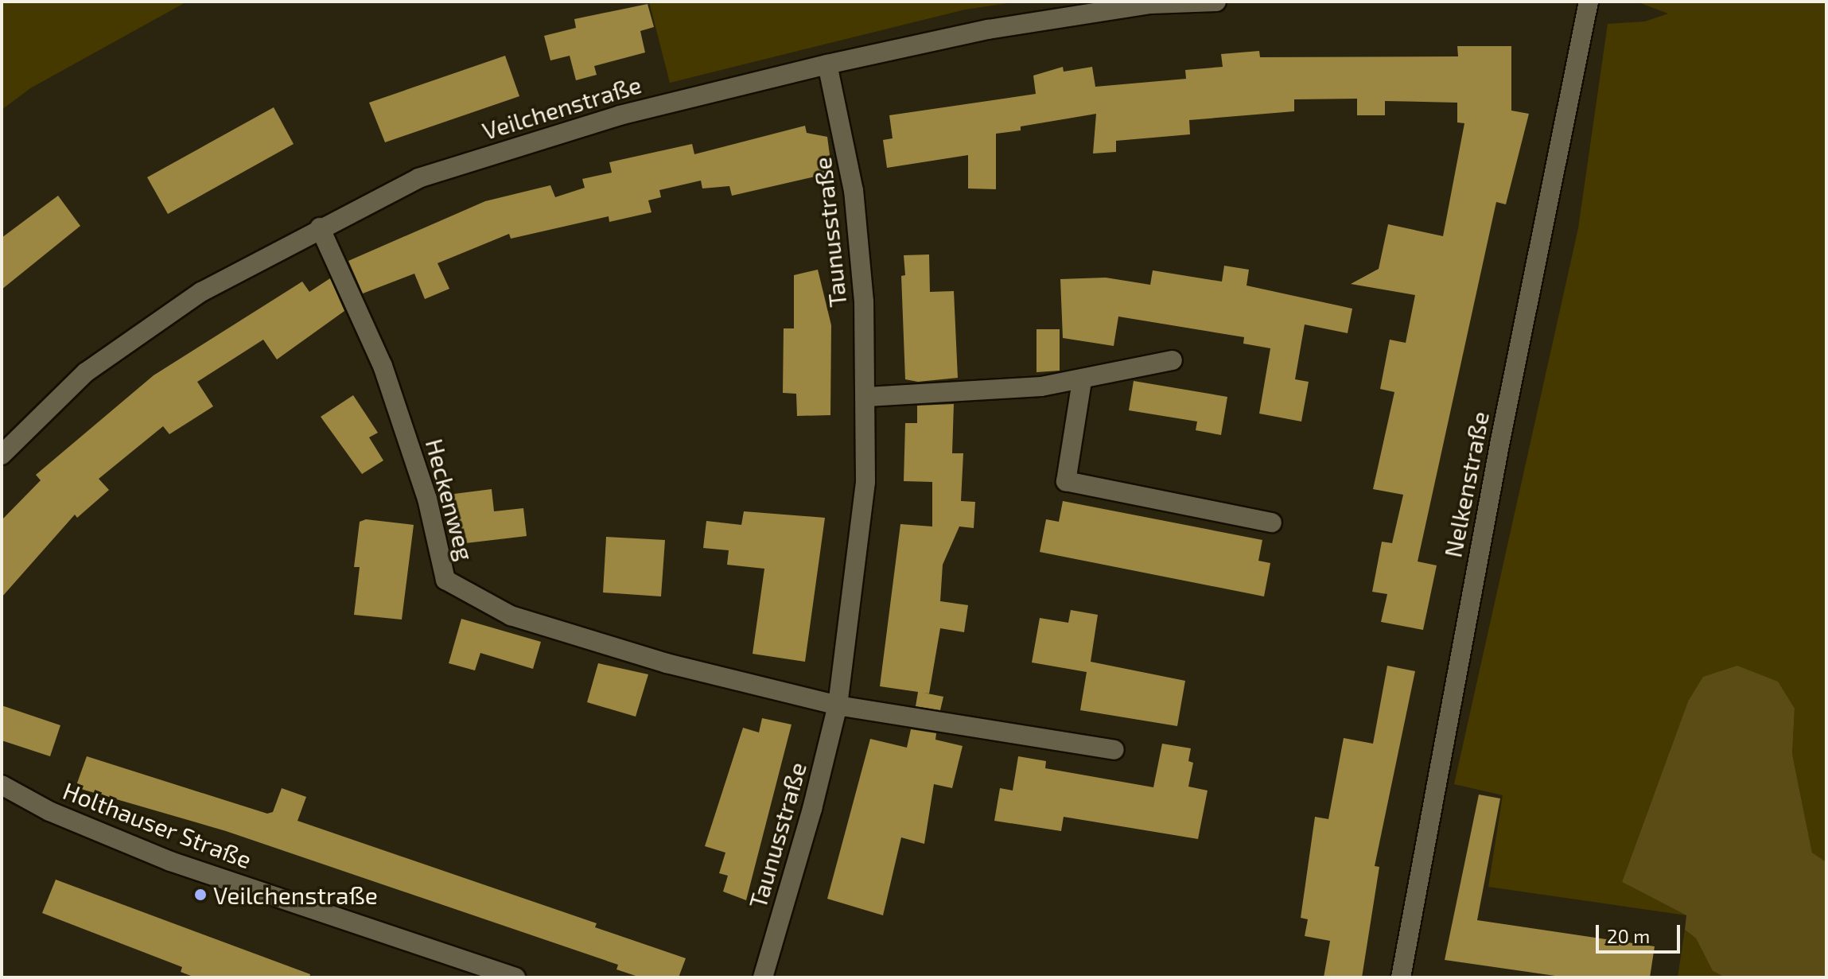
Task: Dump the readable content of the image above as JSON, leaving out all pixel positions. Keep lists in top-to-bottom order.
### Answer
{
  "streets": {
    "street": [
      "Veilchenstraße",
      "Taunusstraße",
      "Nelkenstraße",
      "Heckenweg",
      "Holthauser Straße"
    ]
  },
  "crossings": [
    ["Veilchenstraße", "Taunusstraße"],
    ["Veilchenstraße", "Heckenweg"],
    ["Taunusstraße", "Heckenweg"]
  ],
  "places": ["Veilchenstraße"],
  "scale_bar": "20 m"
}
